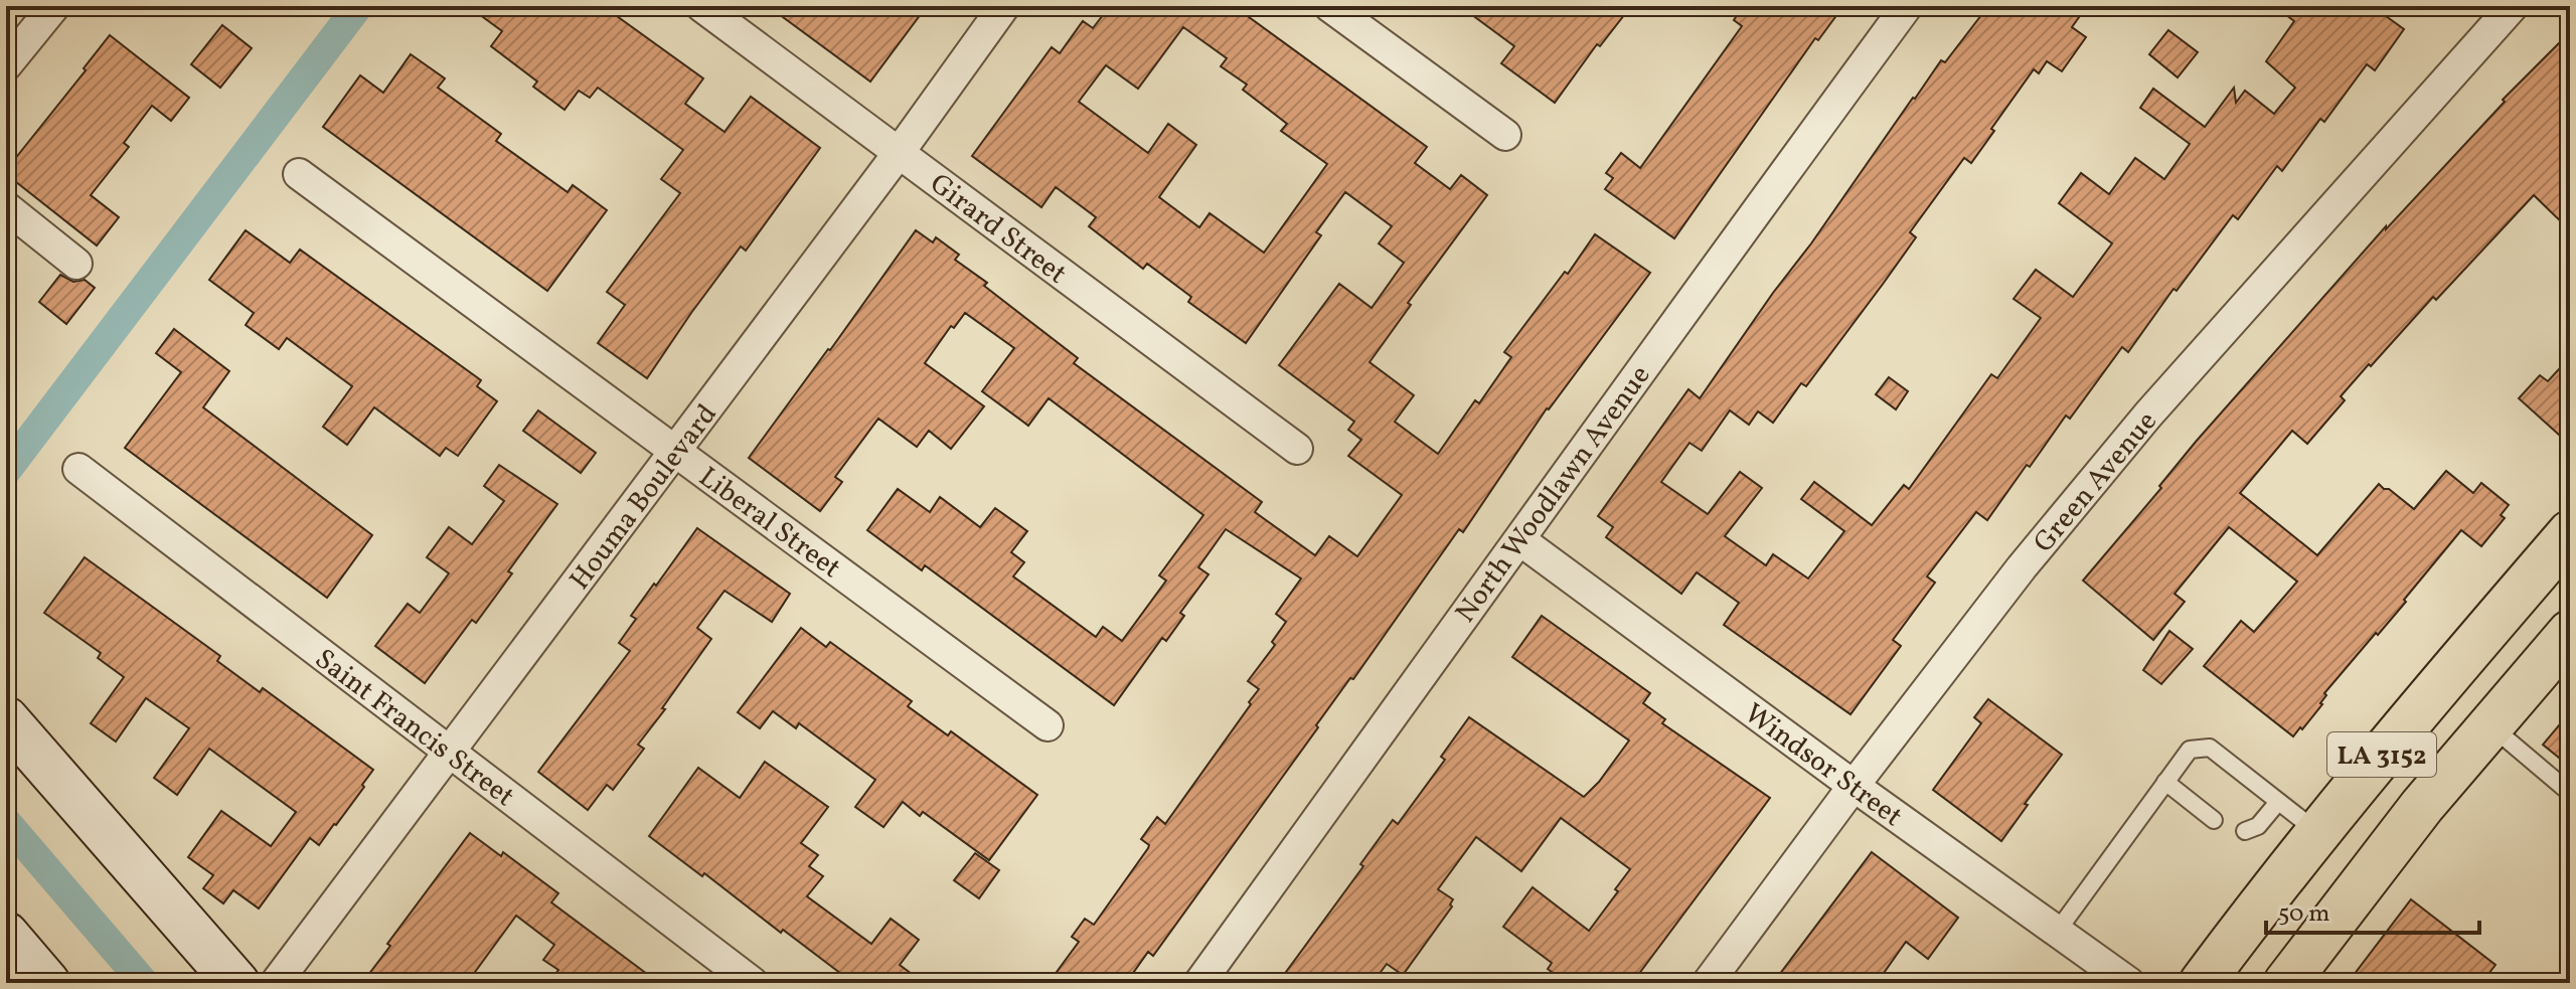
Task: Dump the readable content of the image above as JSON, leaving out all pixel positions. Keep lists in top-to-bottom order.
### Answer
{
  "streets": {
    "highway": ["LA 3152"],
    "street": [
      "Girard Street",
      "Green Avenue",
      "North Woodlawn Avenue",
      "Houma Boulevard",
      "Liberal Street",
      "Saint Francis Street",
      "Windsor Street"
    ]
  },
  "crossings": [
    ["Girard Street", "Houma Boulevard"],
    ["Green Avenue", "Windsor Street"],
    ["North Woodlawn Avenue", "Windsor Street"],
    ["Houma Boulevard", "Liberal Street"],
    ["Houma Boulevard", "Saint Francis Street"]
  ],
  "scale_bar": "50 m"
}
